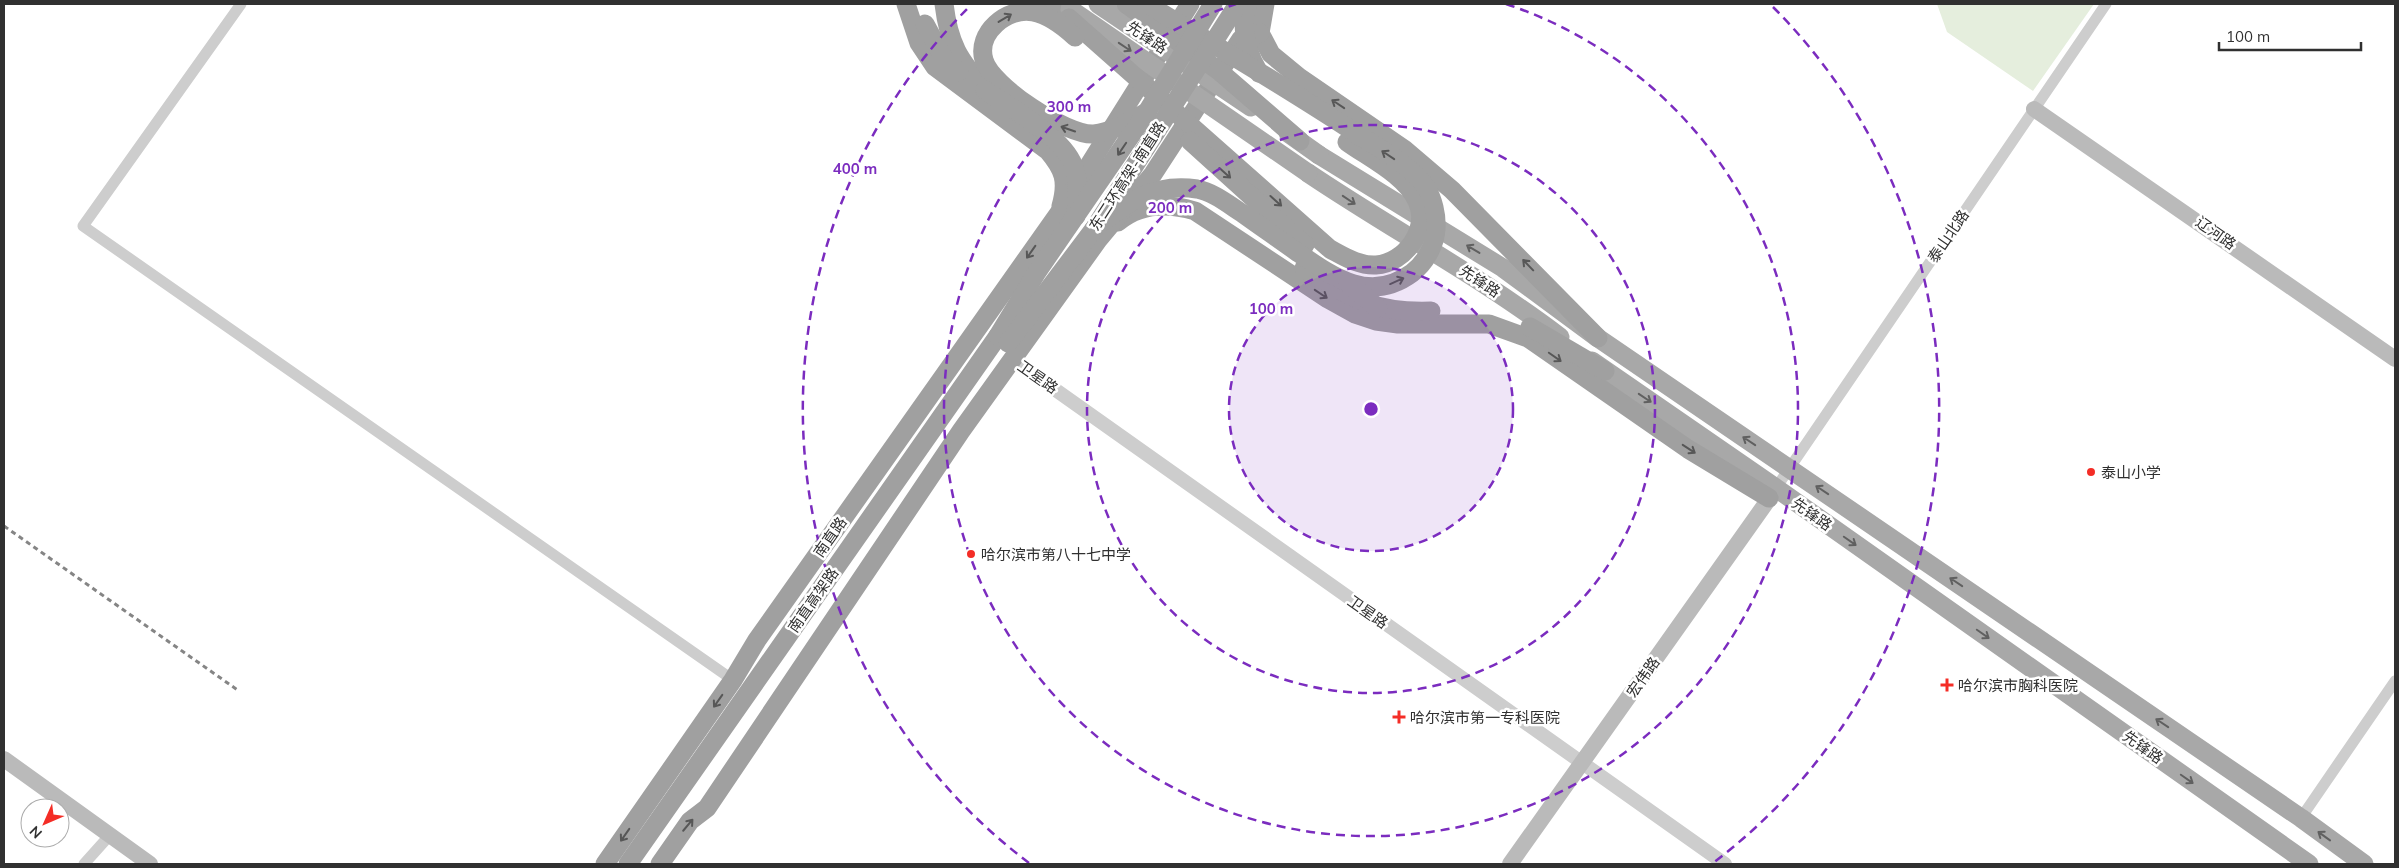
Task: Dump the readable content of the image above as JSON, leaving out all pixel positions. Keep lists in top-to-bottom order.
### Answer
{
  "streets": {
    "highway": ["东二环高架-南直路", "南直路", "南直高架路"],
    "main road": ["先锋路", "辽河路", "宏伟路"],
    "street": ["泰山北路", "卫星路"]
  },
  "crossings": [
    ["先锋路", "泰山北路"],
    ["先锋路", "宏伟路"],
    ["东二环高架-南直路", "卫星路"],
    ["东二环高架-南直路", "南直路"],
    ["东二环高架-南直路", "南直高架路"],
    ["辽河路", "泰山北路"],
    ["泰山北路", "宏伟路"],
    ["卫星路", "南直高架路"],
    ["卫星路", "宏伟路"]
  ],
  "places": {
    "other": ["泰山小学", "哈尔滨市第八十七中学"],
    "health": ["哈尔滨市胸科医院", "哈尔滨市第一专科医院"]
  },
  "scale_bar": "100 m",
  "north": "bottom left",
  "rings": [
    "300 m",
    "400 m",
    "200 m",
    "100 m"
  ]
}
